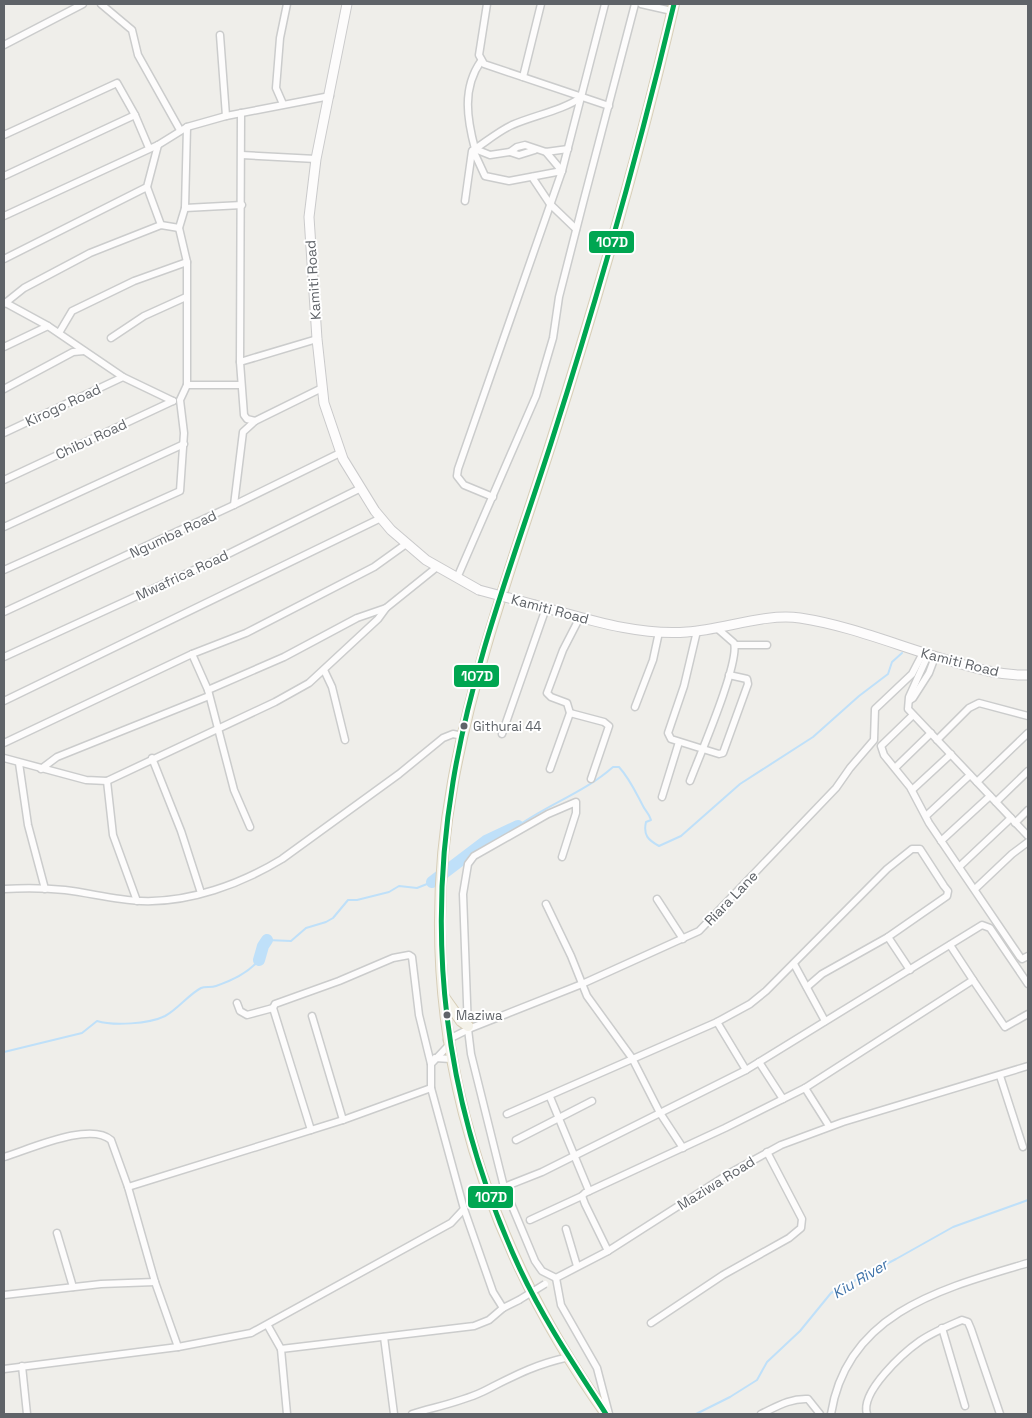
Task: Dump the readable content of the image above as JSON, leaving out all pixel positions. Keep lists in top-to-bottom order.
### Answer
{
  "streets": {
    "main road": ["Kamiti Road"],
    "street": [
      "Kirogo Road",
      "Chibu Road",
      "Ngumba Road",
      "Mwafrica Road",
      "Riara Lane",
      "Maziwa Road"
    ]
  },
  "crossings": [
    ["Kamiti Road", "Ngumba Road"],
    ["Kamiti Road", "Mwafrica Road"],
    ["Kamiti Road", "Riara Lane"]
  ],
  "water": ["Kiu River"],
  "places": ["Githurai 44", "Maziwa"],
  "lines": ["transit line 107D"]
}
